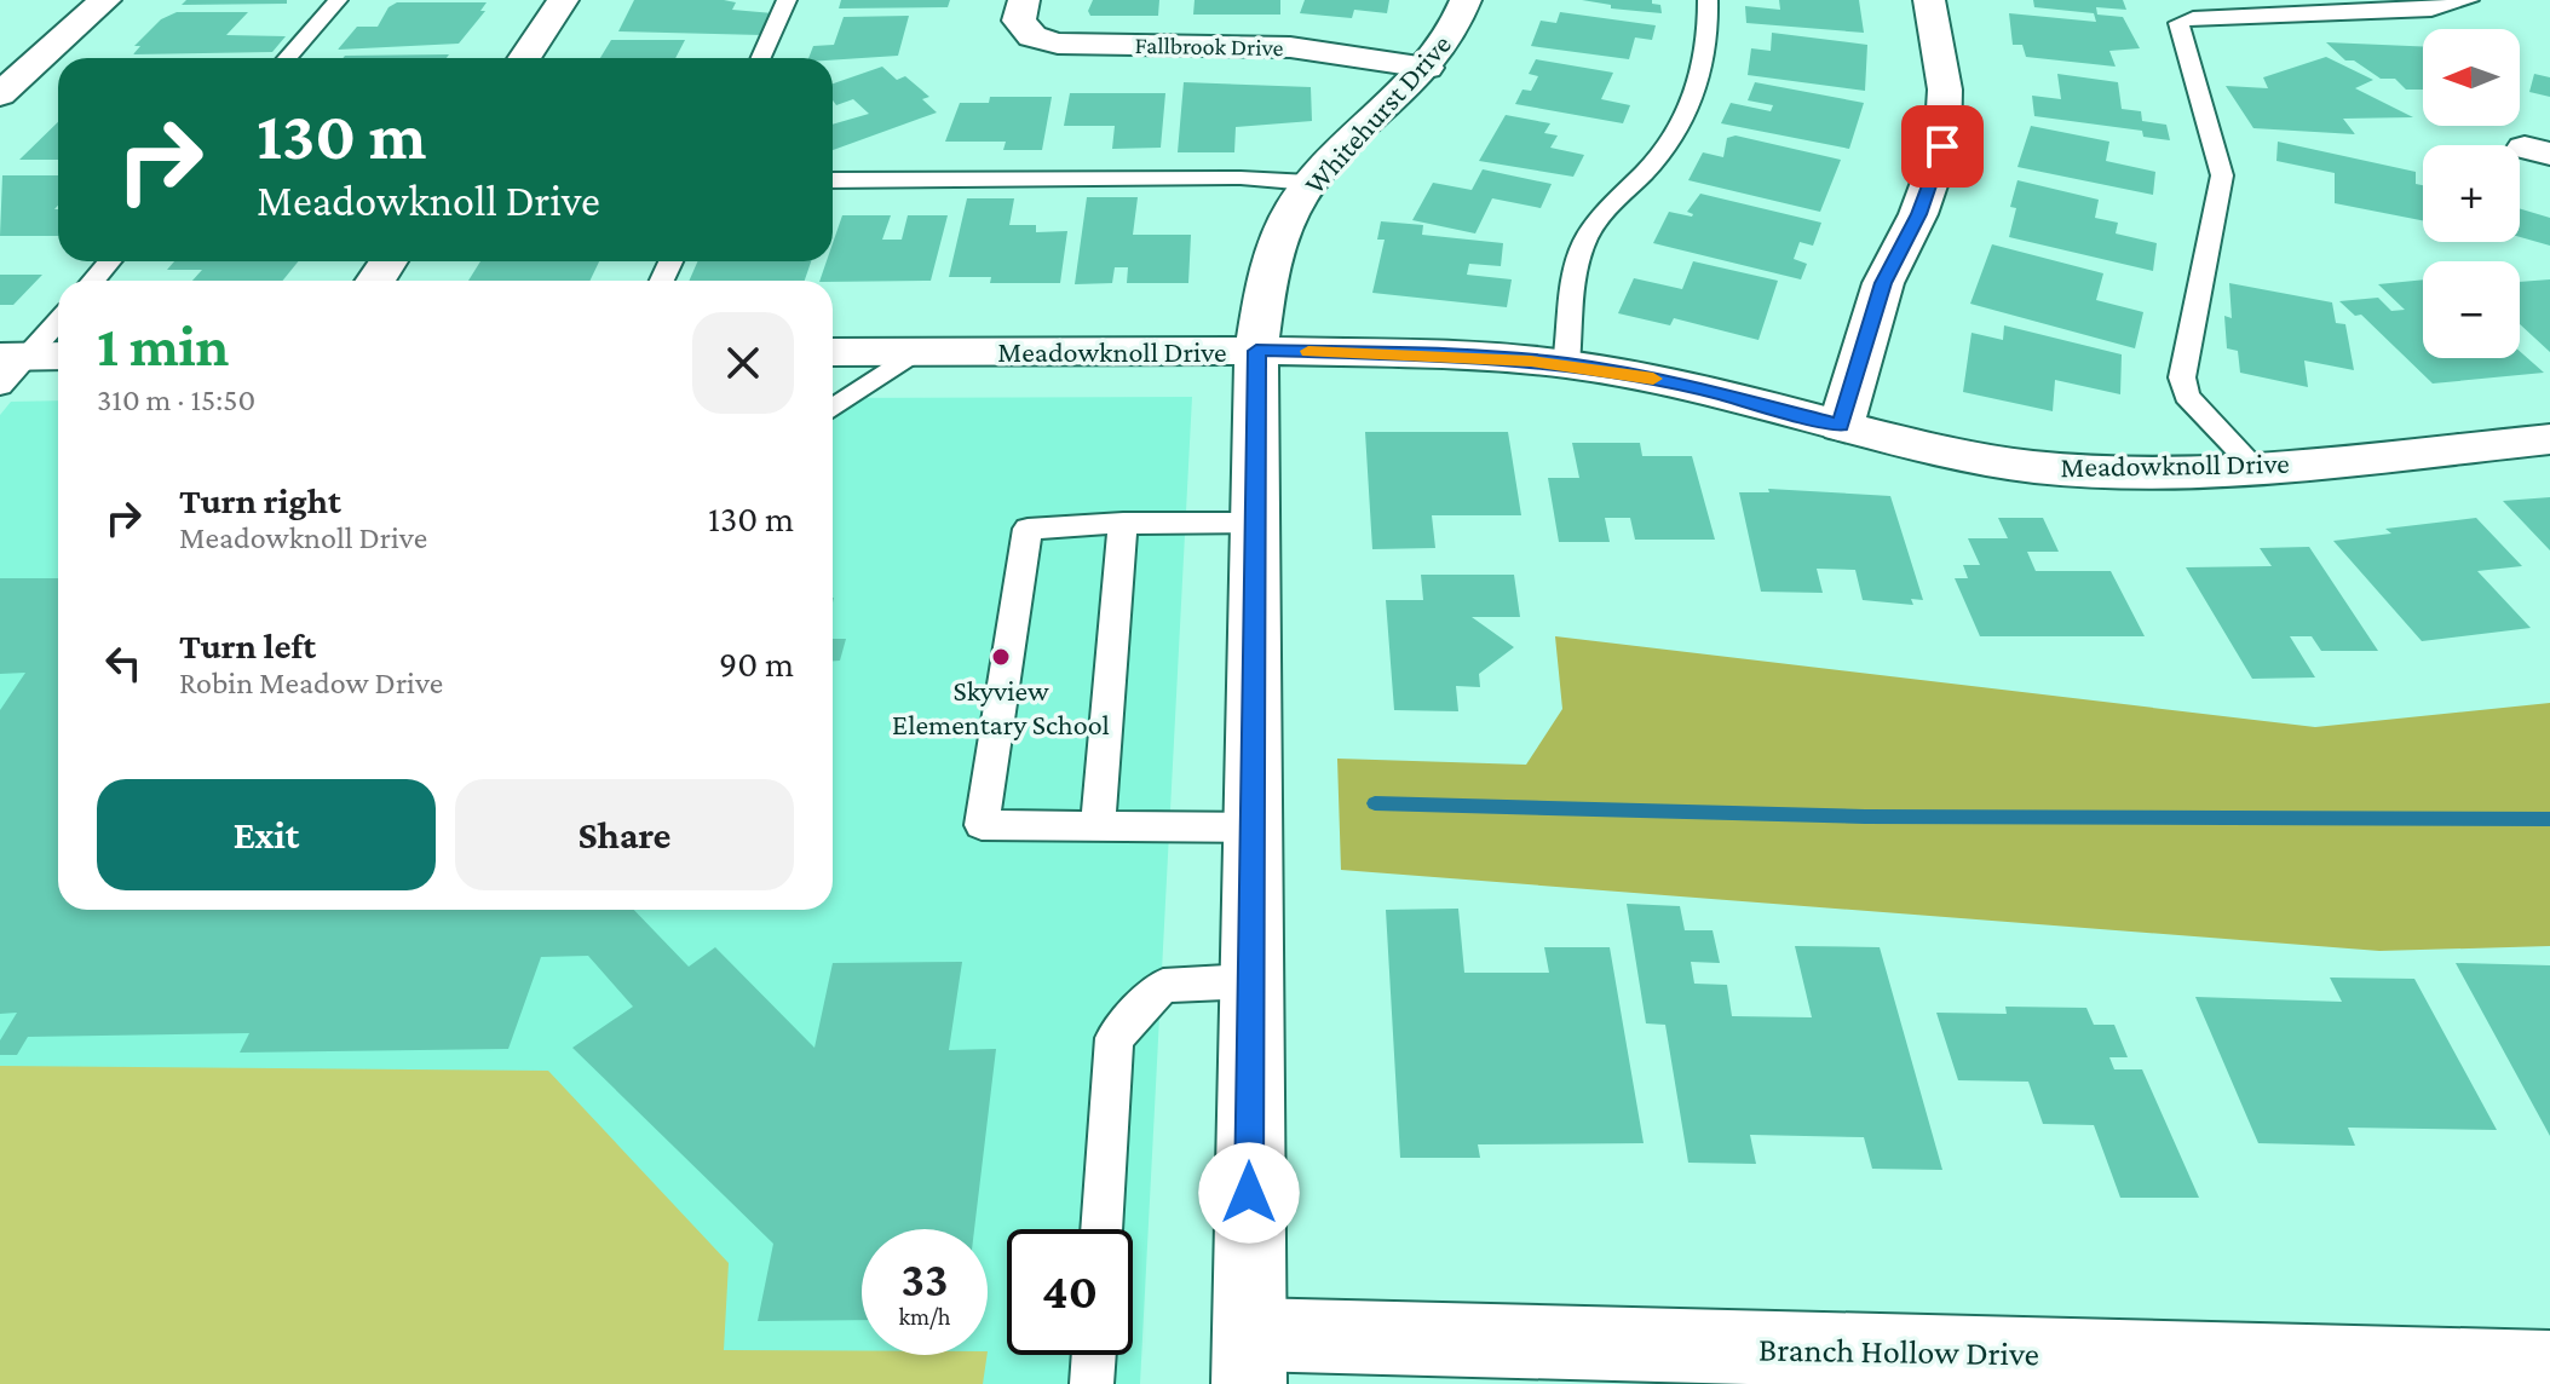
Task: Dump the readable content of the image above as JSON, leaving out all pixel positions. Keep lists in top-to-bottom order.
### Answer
{
  "streets": {
    "street": [
      "Fallbrook Drive",
      "Whitehurst Drive",
      "Meadowknoll Drive",
      "Branch Hollow Drive"
    ]
  },
  "crossings": [
    ["Fallbrook Drive", "Whitehurst Drive"],
    ["Whitehurst Drive", "Meadowknoll Drive"],
    ["Whitehurst Drive", "Branch Hollow Drive"]
  ],
  "places": ["Skyview Elementary School"],
  "north": "left",
  "page": {
    "map_buttons": ["+", "−"],
    "turn": ["130 m", "Meadowknoll Drive"],
    "heading": ["1 min", "310 m · 15:50"],
    "list": [
      {
        "name": "Turn right",
        "note": "Meadowknoll Drive",
        "value": "130 m"
      },
      {
        "name": "Turn left",
        "note": "Robin Meadow Drive",
        "value": "90 m"
      }
    ],
    "buttons": ["Exit", "Share"],
    "speed": "33 km/h",
    "limit": "40"
  }
}
